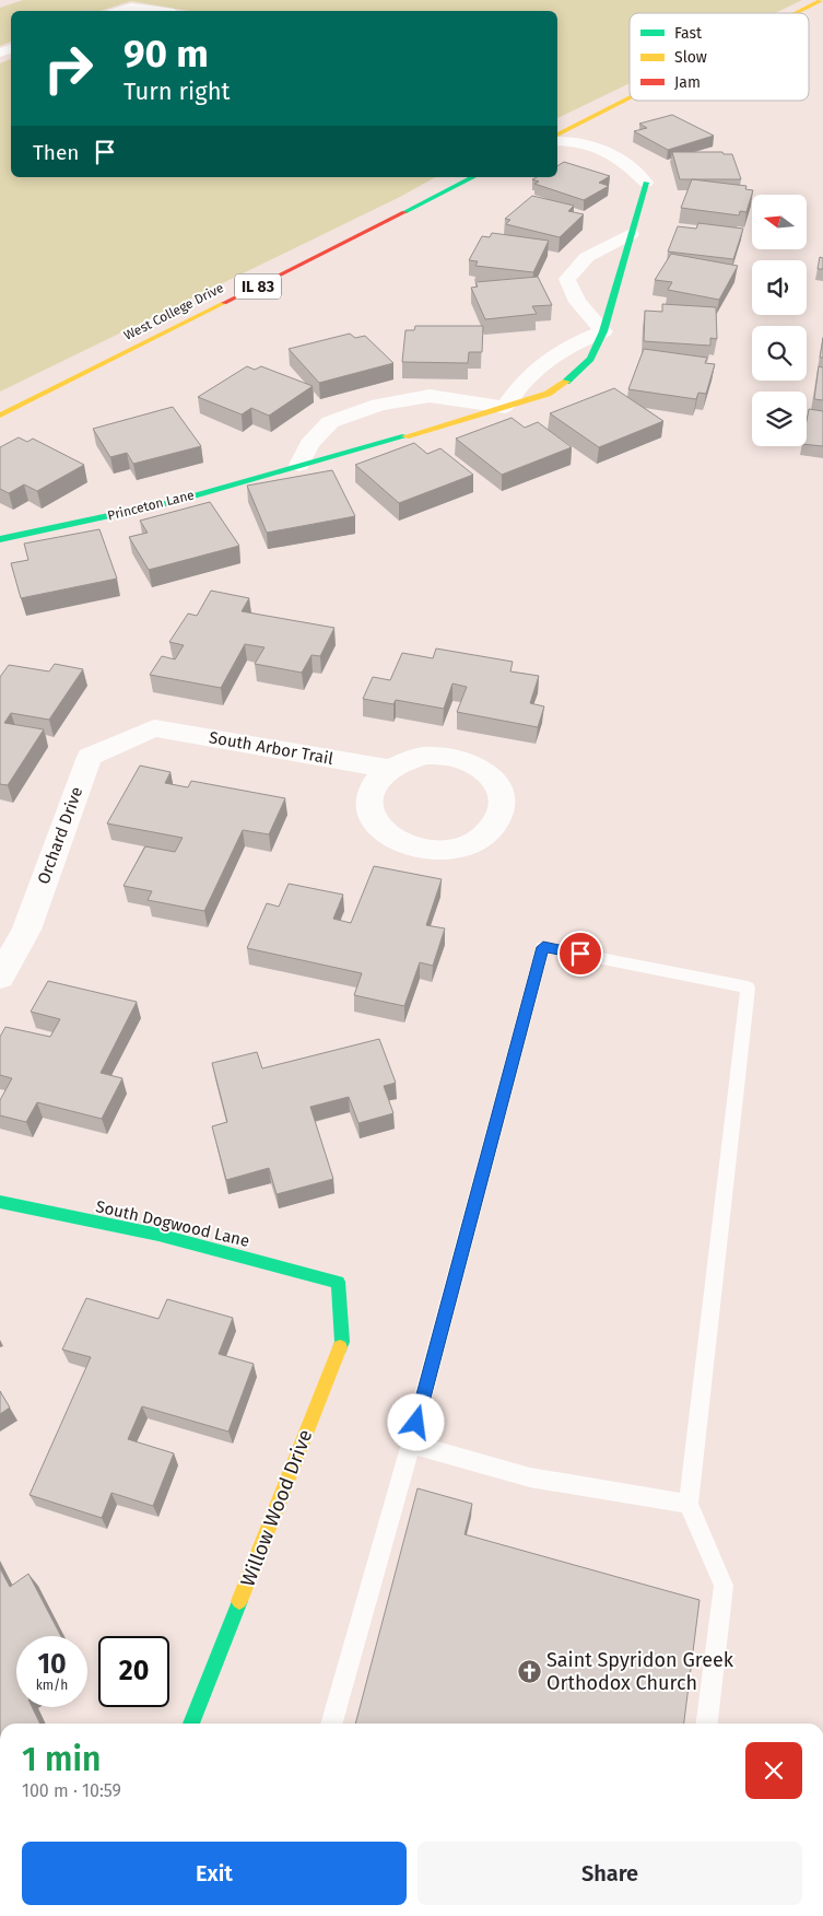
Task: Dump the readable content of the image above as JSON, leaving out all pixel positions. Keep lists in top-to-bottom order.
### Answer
{
  "streets": {
    "street": [
      "IL 83",
      "West College Drive",
      "Princeton Lane",
      "South Arbor Trail",
      "Orchard Drive",
      "South Dogwood Lane",
      "Willow Wood Drive"
    ]
  },
  "crossings": [
    ["South Arbor Trail", "Orchard Drive"],
    ["South Dogwood Lane", "Willow Wood Drive"]
  ],
  "places": {
    "church": ["Saint Spyridon Greek Orthodox Church"]
  },
  "legend": ["Fast", "Slow", "Jam"],
  "north": "left",
  "page": {
    "turn": ["90 m", "Turn right"],
    "then": "Then",
    "speed": "10 km/h",
    "limit": "20",
    "heading": ["1 min", "100 m · 10:59"],
    "buttons": ["Exit", "Share"]
  }
}
